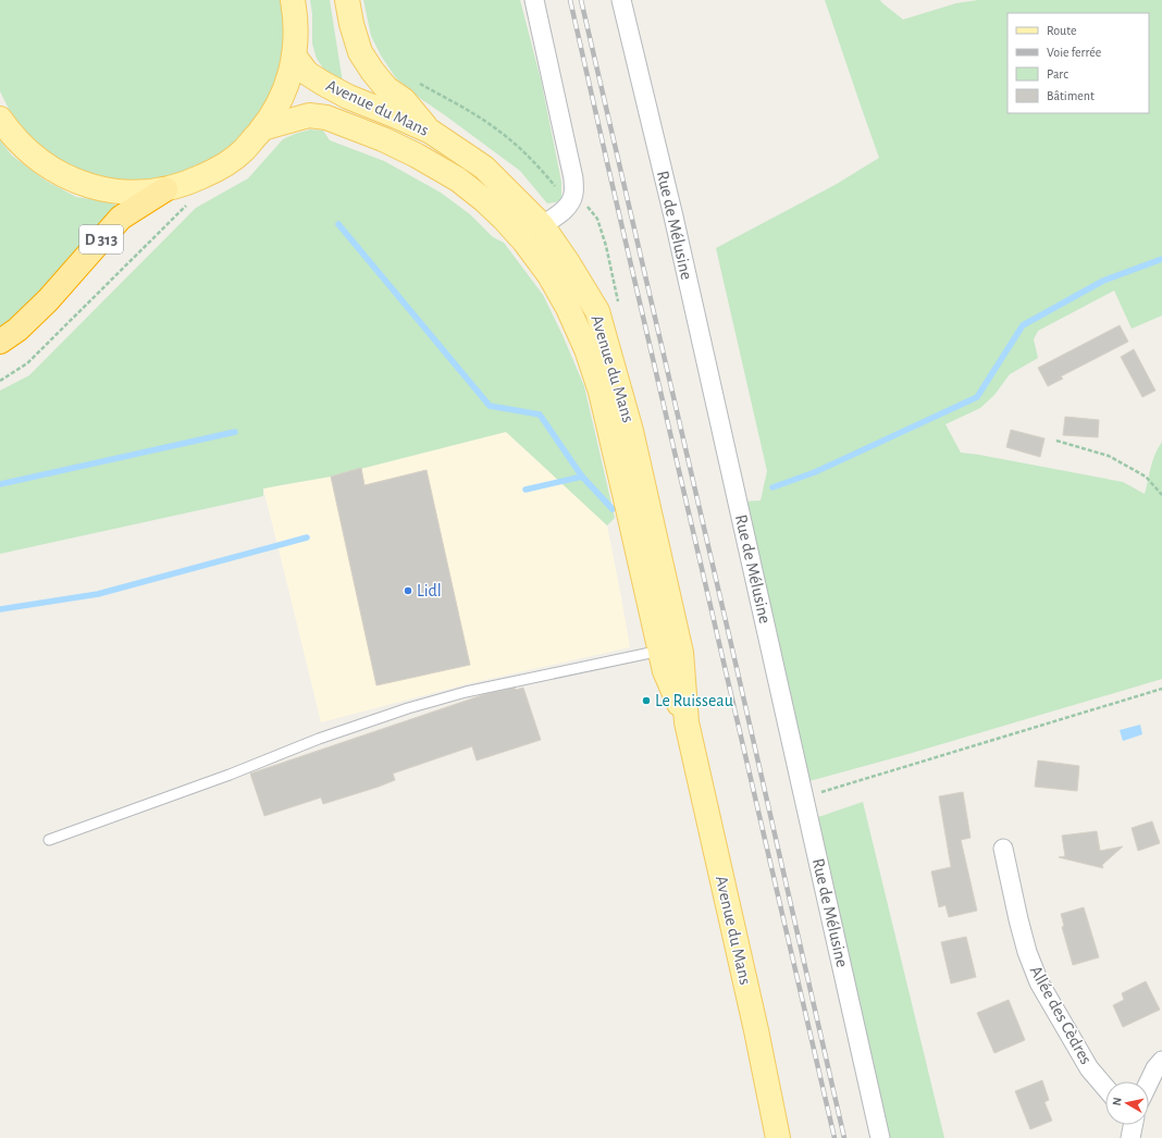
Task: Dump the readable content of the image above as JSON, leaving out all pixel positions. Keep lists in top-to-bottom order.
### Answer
{
  "streets": {
    "highway": ["D 313"],
    "main road": ["Avenue du Mans"],
    "street": ["Rue de Mélusine", "Allée des Cèdres"]
  },
  "places": ["Lidl", "Le Ruisseau"],
  "legend": [
    "Route",
    "Voie ferrée",
    "Parc",
    "Bâtiment"
  ],
  "north": "left"
}
